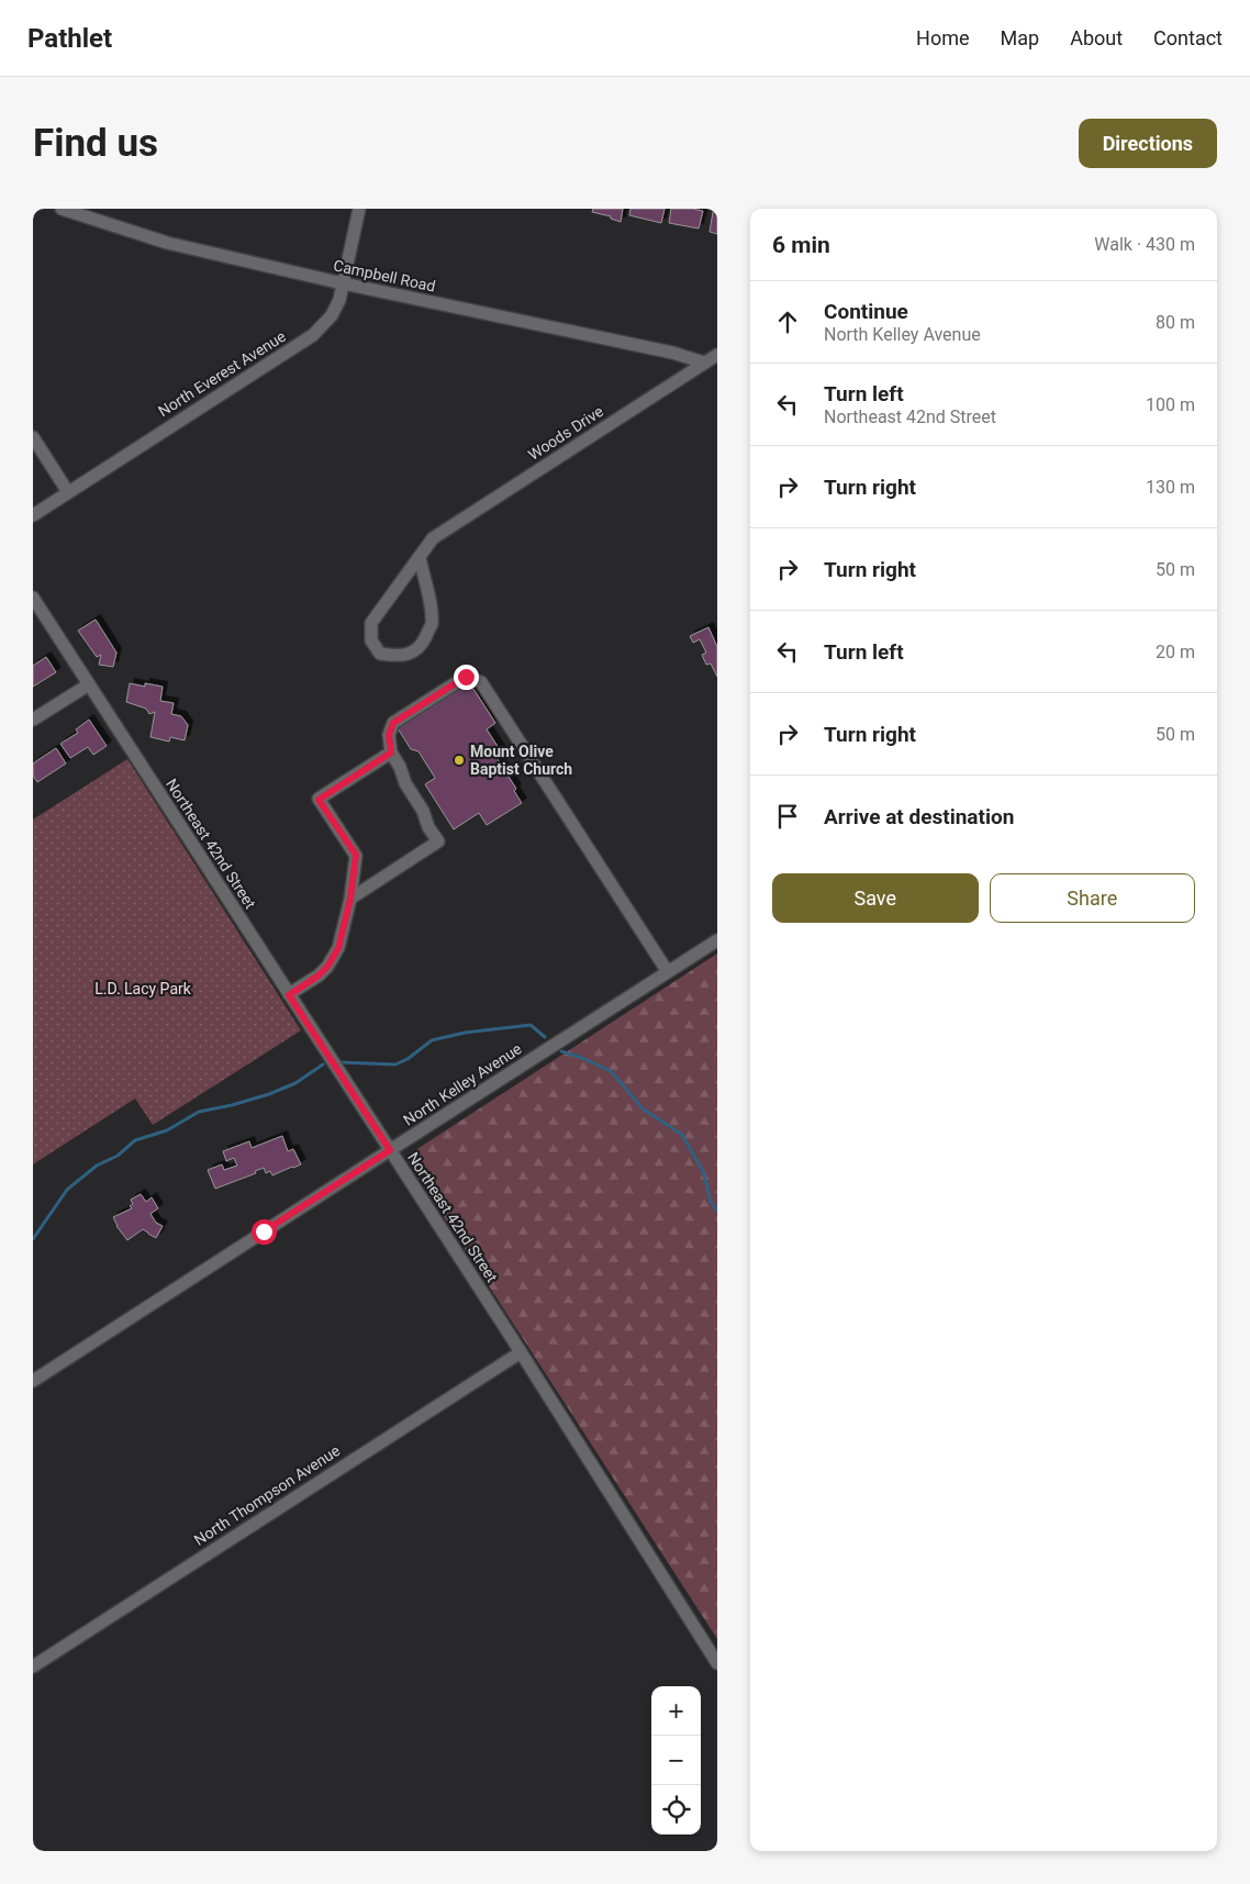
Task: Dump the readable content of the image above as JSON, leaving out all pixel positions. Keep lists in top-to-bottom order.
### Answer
{
  "streets": {
    "street": [
      "Campbell Road",
      "North Everest Avenue",
      "Woods Drive",
      "Northeast 42nd Street",
      "North Kelley Avenue",
      "North Thompson Avenue"
    ]
  },
  "crossings": [
    ["Campbell Road", "North Everest Avenue"],
    ["Campbell Road", "Woods Drive"],
    ["Northeast 42nd Street", "North Kelley Avenue"],
    ["Northeast 42nd Street", "North Thompson Avenue"]
  ],
  "parks": ["L.D. Lacy Park"],
  "places": ["Mount Olive Baptist Church"],
  "page": {
    "header": "Pathlet",
    "nav": [
      "Home",
      "Map",
      "About",
      "Contact"
    ],
    "buttons": [
      "Directions",
      ["Save", "Share"]
    ],
    "title": "Find us",
    "heading": ["6 min", "Walk · 430 m"],
    "list": [
      ["Continue", "North Kelley Avenue", "80 m"],
      ["Turn left", "Northeast 42nd Street", "100 m"],
      ["Turn right", "130 m"],
      ["Turn right", "50 m"],
      ["Turn left", "20 m"],
      ["Turn right", "50 m"],
      "Arrive at destination"
    ],
    "map_buttons": ["+", "−"]
  }
}
